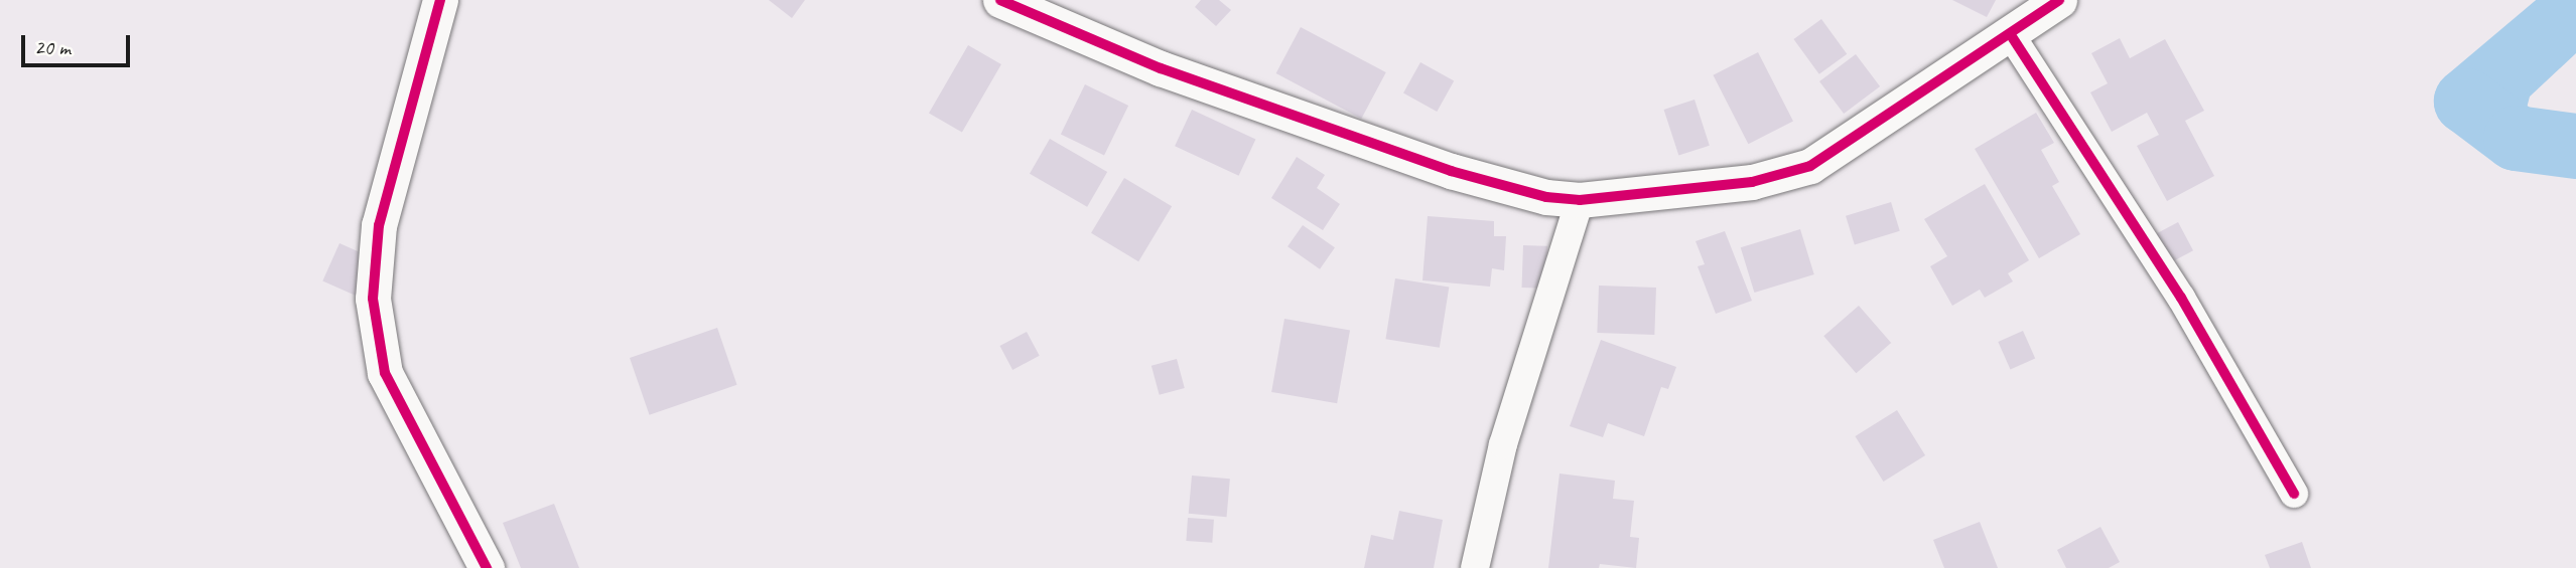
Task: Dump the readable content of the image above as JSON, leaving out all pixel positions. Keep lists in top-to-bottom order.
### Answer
{
  "scale_bar": "20 m"
}
